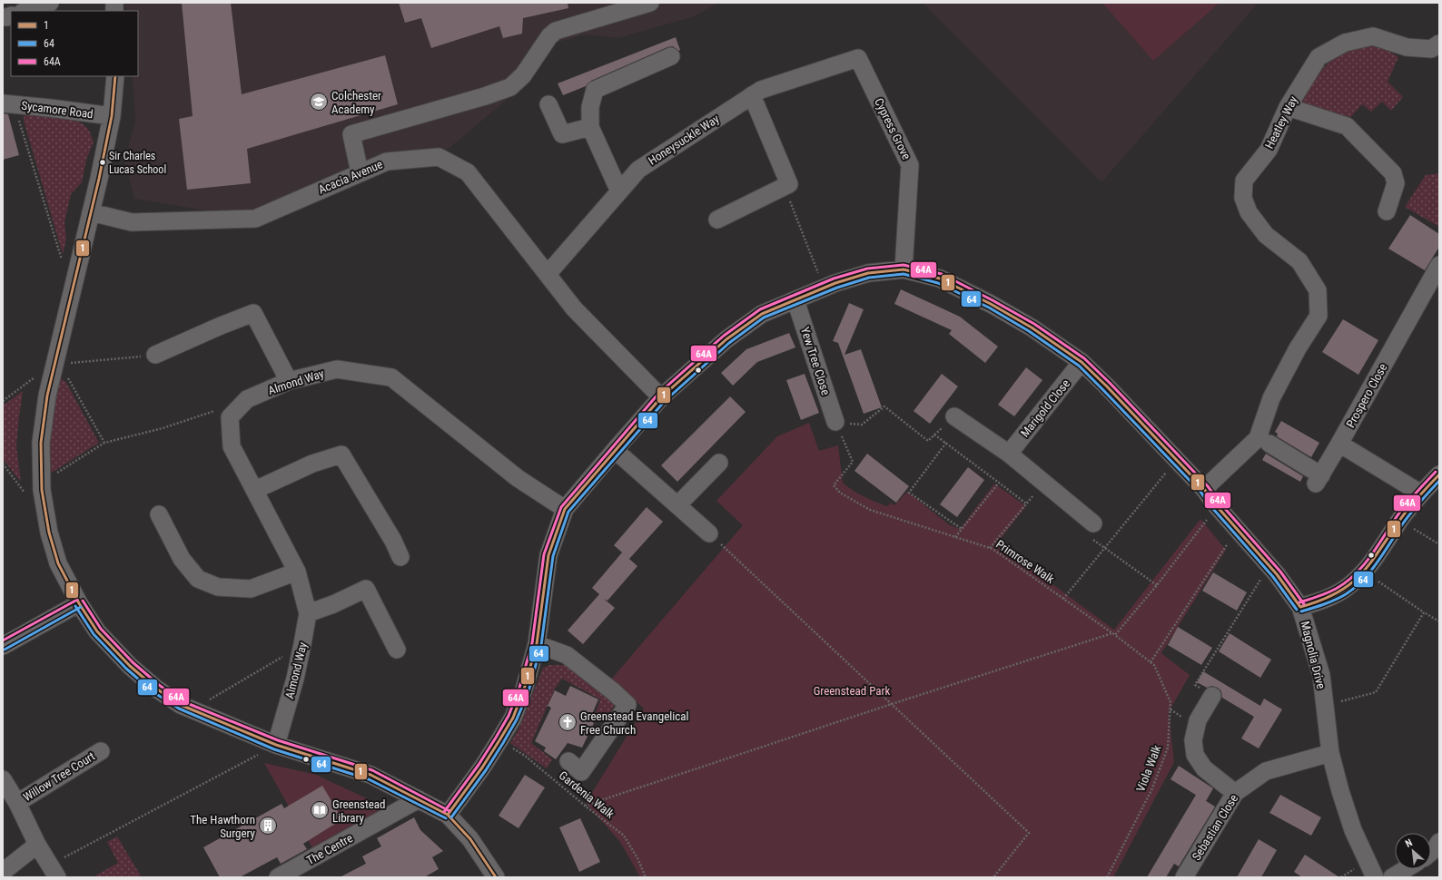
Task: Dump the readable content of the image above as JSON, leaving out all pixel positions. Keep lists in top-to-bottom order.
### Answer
{
  "streets": {
    "street": [
      "Sycamore Road",
      "Heatley Way",
      "Cypress Grove",
      "Honeysuckle Way",
      "Acacia Avenue",
      "Yew Tree Close",
      "Almond Way",
      "Prospero Close",
      "Marigold Close",
      "Magnolia Drive",
      "Willow Tree Court",
      "Sebastian Close",
      "The Centre"
    ],
    "path": ["Primrose Walk", "Viola Walk", "Gardenia Walk"]
  },
  "crossings": [
    ["Heatley Way", "Magnolia Drive"],
    ["Cypress Grove", "Honeysuckle Way"],
    ["Cypress Grove", "Magnolia Drive"],
    ["Honeysuckle Way", "Acacia Avenue"],
    ["Acacia Avenue", "Magnolia Drive"],
    ["Yew Tree Close", "Primrose Walk"],
    ["Yew Tree Close", "Magnolia Drive"],
    ["Almond Way", "Magnolia Drive"],
    ["Marigold Close", "Magnolia Drive"],
    ["Primrose Walk", "Viola Walk"],
    ["Magnolia Drive", "Gardenia Walk"],
    ["Magnolia Drive", "Sebastian Close"]
  ],
  "parks": ["Greenstead Park"],
  "places": {
    "school or university": ["Colchester Academy"],
    "other": ["Sir Charles Lucas School"],
    "church": ["Greenstead Evangelical Free Church"],
    "library": ["Greenstead Library"],
    "building": ["The Hawthorn Surgery"]
  },
  "lines": ["transit line 1", "transit line 64A", "transit line 64"],
  "legend": ["1", "64", "64A"],
  "north": "top left"
}
